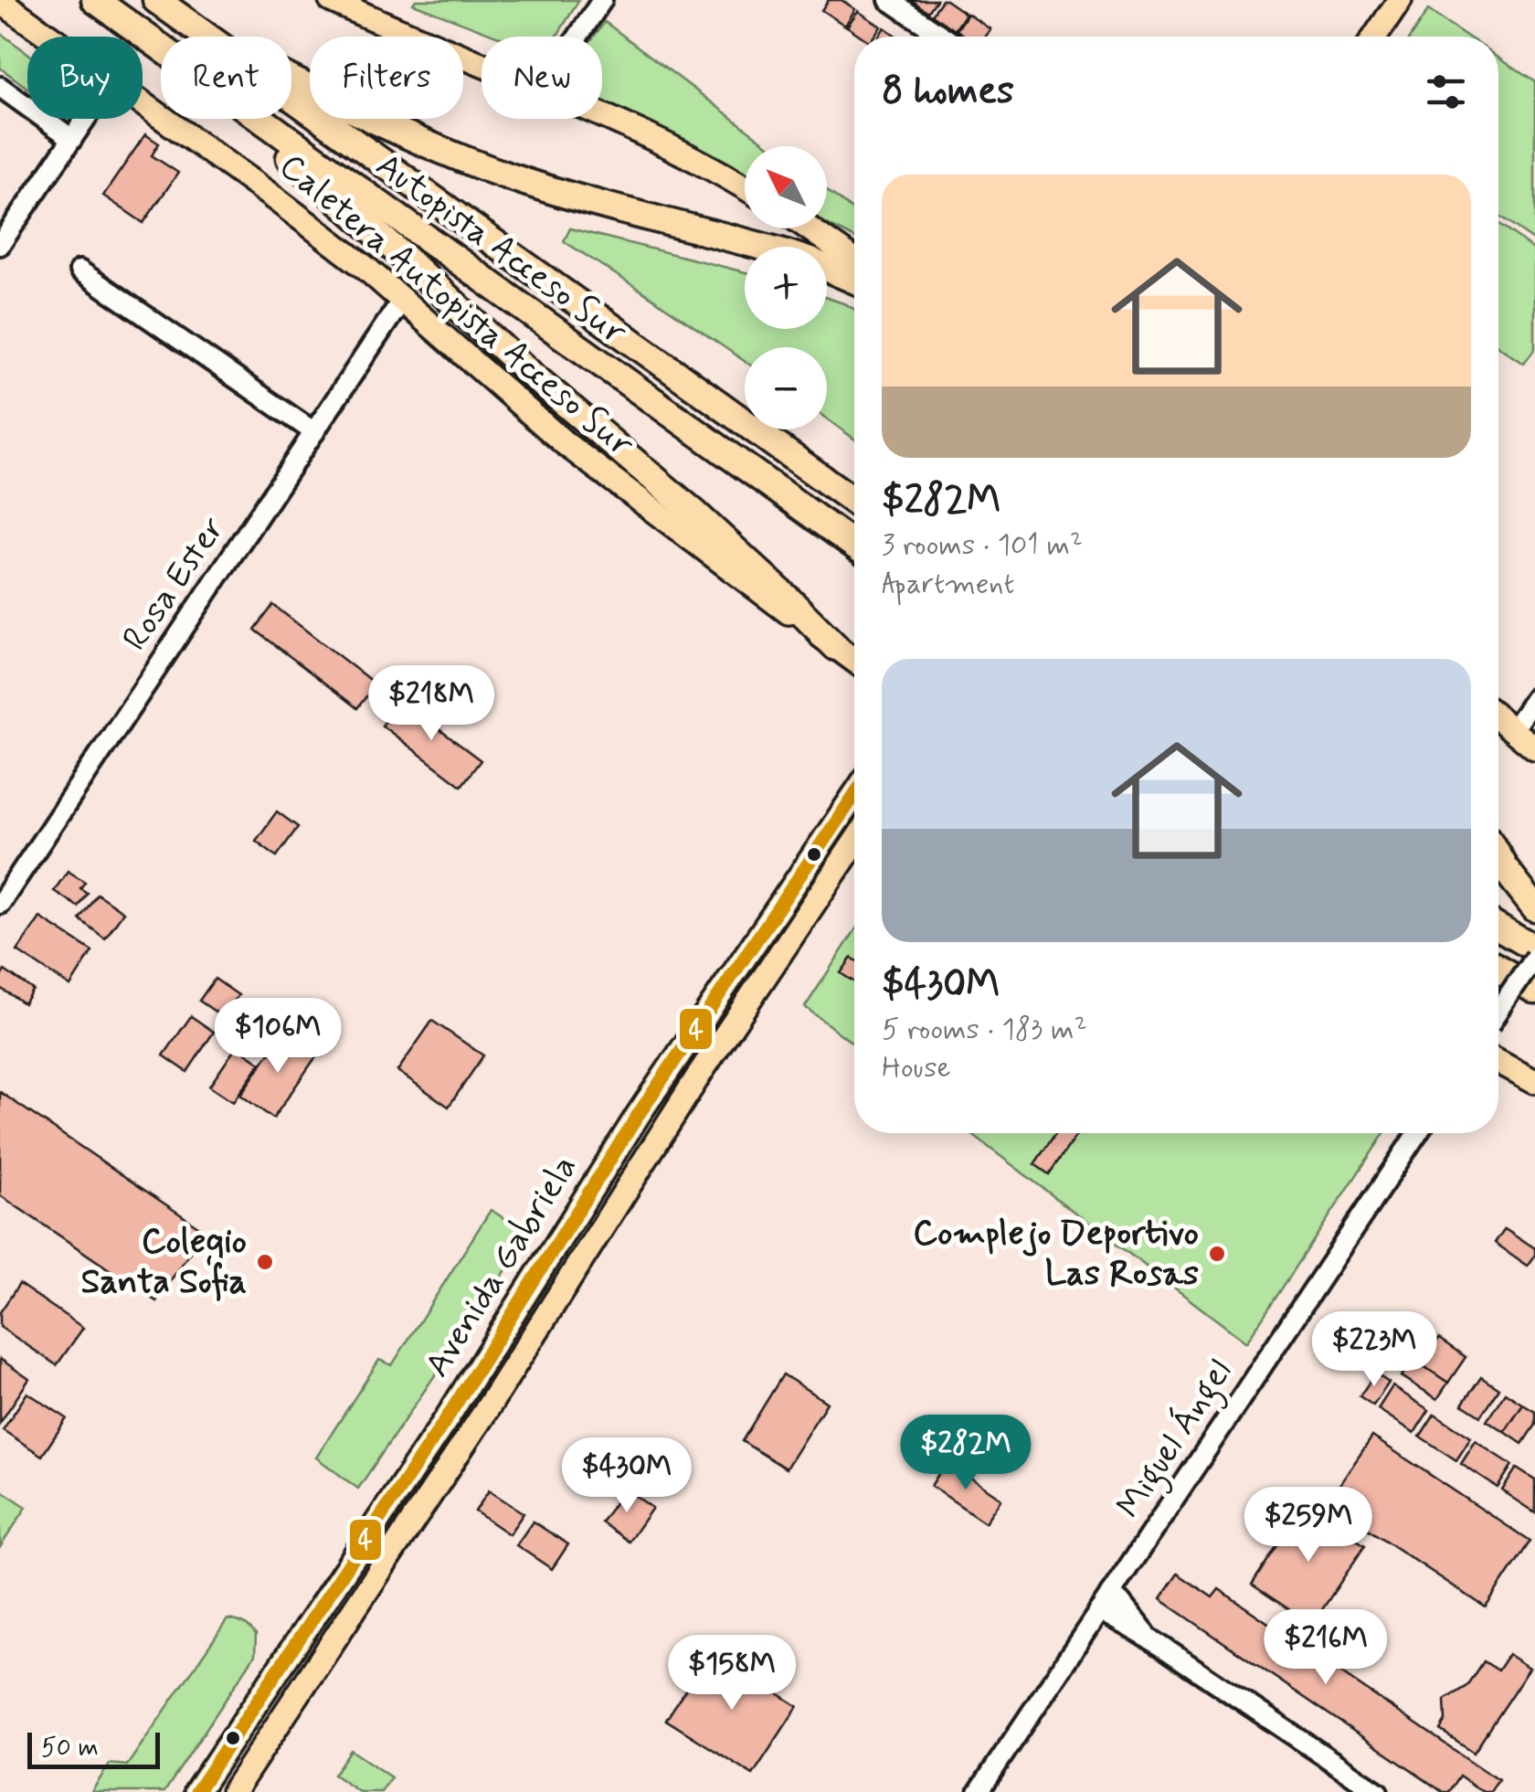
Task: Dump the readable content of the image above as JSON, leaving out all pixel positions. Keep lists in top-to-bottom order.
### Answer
{
  "streets": {
    "highway": ["Autopista Acceso Sur"],
    "main road": ["Caletera Autopista Acceso Sur", "Avenida Gabriela"],
    "street": ["Rosa Ester", "Miguel Ángel"]
  },
  "crossings": [
    ["Caletera Autopista Acceso Sur", "Rosa Ester"]
  ],
  "places": ["Complejo Deportivo Las Rosas", "Colegio Santa Sofia"],
  "lines": ["transit line 4"],
  "scale_bar": "50 m",
  "north": "top left",
  "page": {
    "chip": [
      "Buy",
      "Rent",
      "Filters",
      "New"
    ],
    "heading": "8 homes",
    "map_buttons": ["+", "−"],
    "list": [
      {
        "name": "$282M",
        "note": "3 rooms · 101 m² · Apartment"
      },
      {
        "name": "$430M",
        "note": "5 rooms · 183 m² · House"
      }
    ],
    "price": [
      "$218M",
      "$106M",
      "$223M",
      "$282M",
      "$430M",
      "$259M",
      "$216M",
      "$158M"
    ],
    "scale": "50 m"
  }
}
